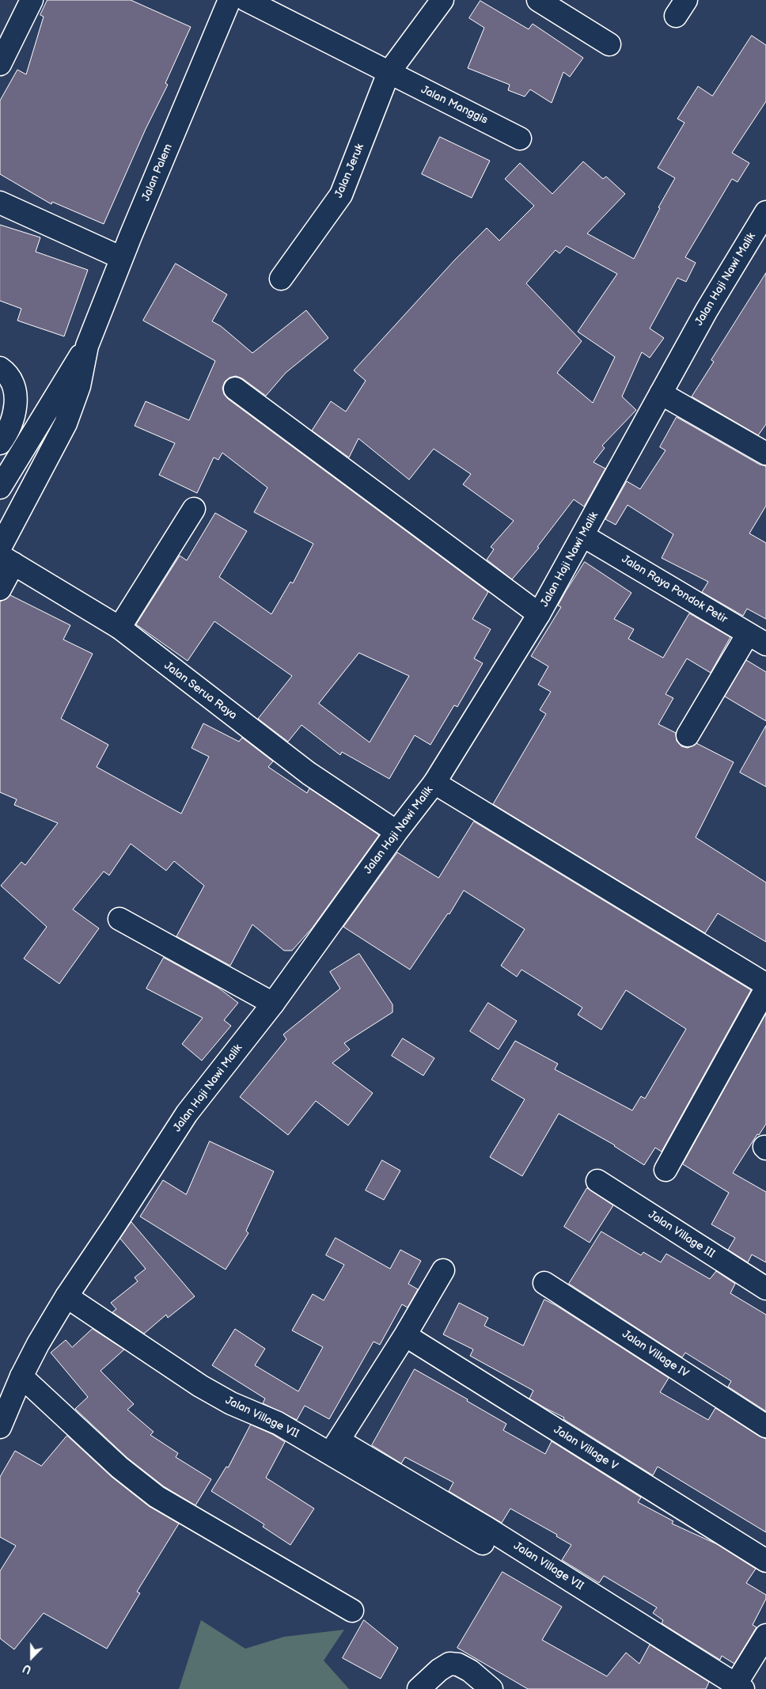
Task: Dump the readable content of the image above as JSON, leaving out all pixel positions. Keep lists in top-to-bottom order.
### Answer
{
  "streets": {
    "street": [
      "Jalan Manggis",
      "Jalan Jeruk",
      "Jalan Palem",
      "Jalan Haji Nawi Malik",
      "Jalan Raya Pondok Petir",
      "Jalan Serua Raya",
      "Jalan Village III",
      "Jalan Village IV",
      "Jalan Village VII",
      "Jalan Village V"
    ]
  },
  "crossings": [
    ["Jalan Manggis", "Jalan Jeruk"],
    ["Jalan Haji Nawi Malik", "Jalan Raya Pondok Petir"],
    ["Jalan Haji Nawi Malik", "Jalan Serua Raya"],
    ["Jalan Haji Nawi Malik", "Jalan Village VII"]
  ],
  "north": "bottom"
}
